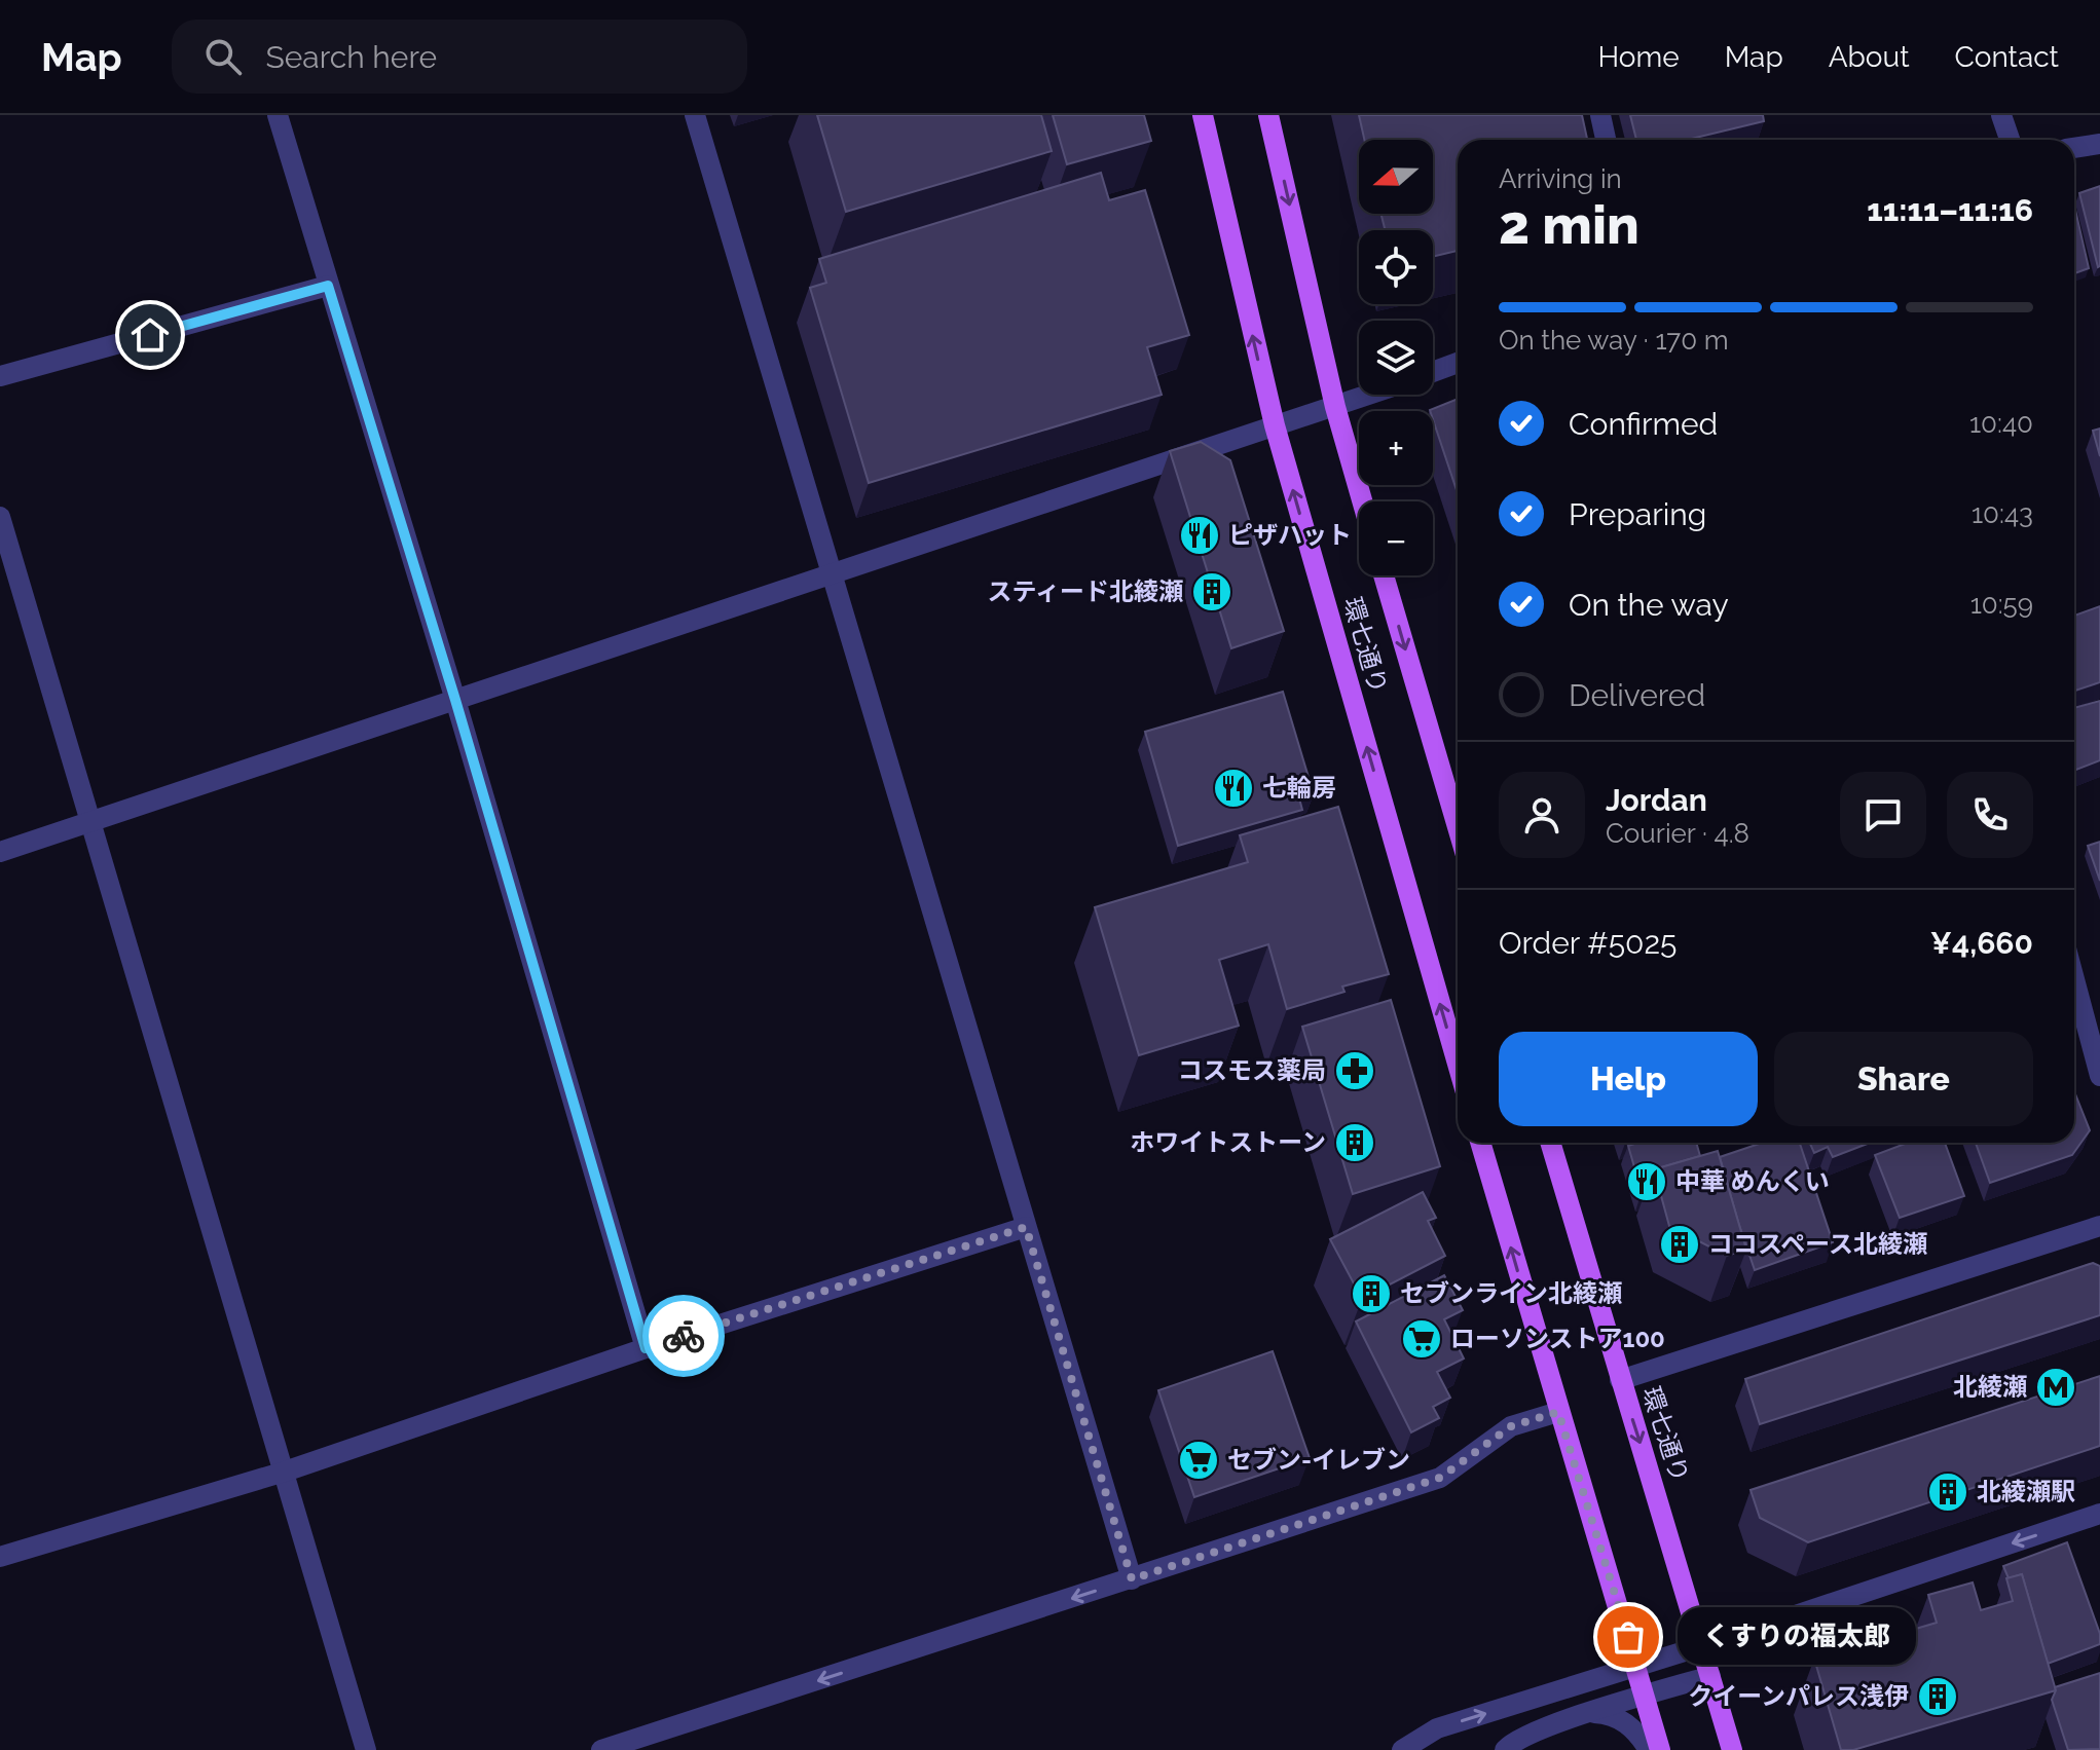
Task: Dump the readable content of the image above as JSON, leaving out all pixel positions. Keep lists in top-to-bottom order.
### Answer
{
  "streets": {
    "main road": ["環七通り"]
  },
  "places": {
    "restaurant": ["ピザハット", "七輪房", "中華 めんくい"],
    "building": [
      "スティード北綾瀬",
      "ホワイトストーン",
      "ココスペース北綾瀬",
      "セブンライン北綾瀬",
      "北綾瀬駅",
      "クイーンパレス浅伊"
    ],
    "pharmacy": ["コスモス薬局"],
    "supermarket": ["ローソンストア100", "セブン-イレブン"],
    "metro station": ["北綾瀬"],
    "other": ["くすりの福太郎"]
  },
  "north": "left",
  "page": {
    "header": "Map",
    "search": "Search here",
    "nav": [
      "Home",
      "Map",
      "About",
      "Contact"
    ],
    "map_buttons": ["+", "−"],
    "heading": ["2 min", "Arriving in", "11:11–11:16"],
    "panel": [
      "Jordan",
      "Courier · 4.8",
      "Order #5025",
      "¥4,660"
    ],
    "bar": "On the way · 170 m",
    "list": [
      ["Confirmed", "10:40"],
      ["Preparing", "10:43"],
      ["On the way", "10:59"],
      "Delivered"
    ],
    "buttons": ["Help", "Share"],
    "bubble": "くすりの福太郎"
  }
}
